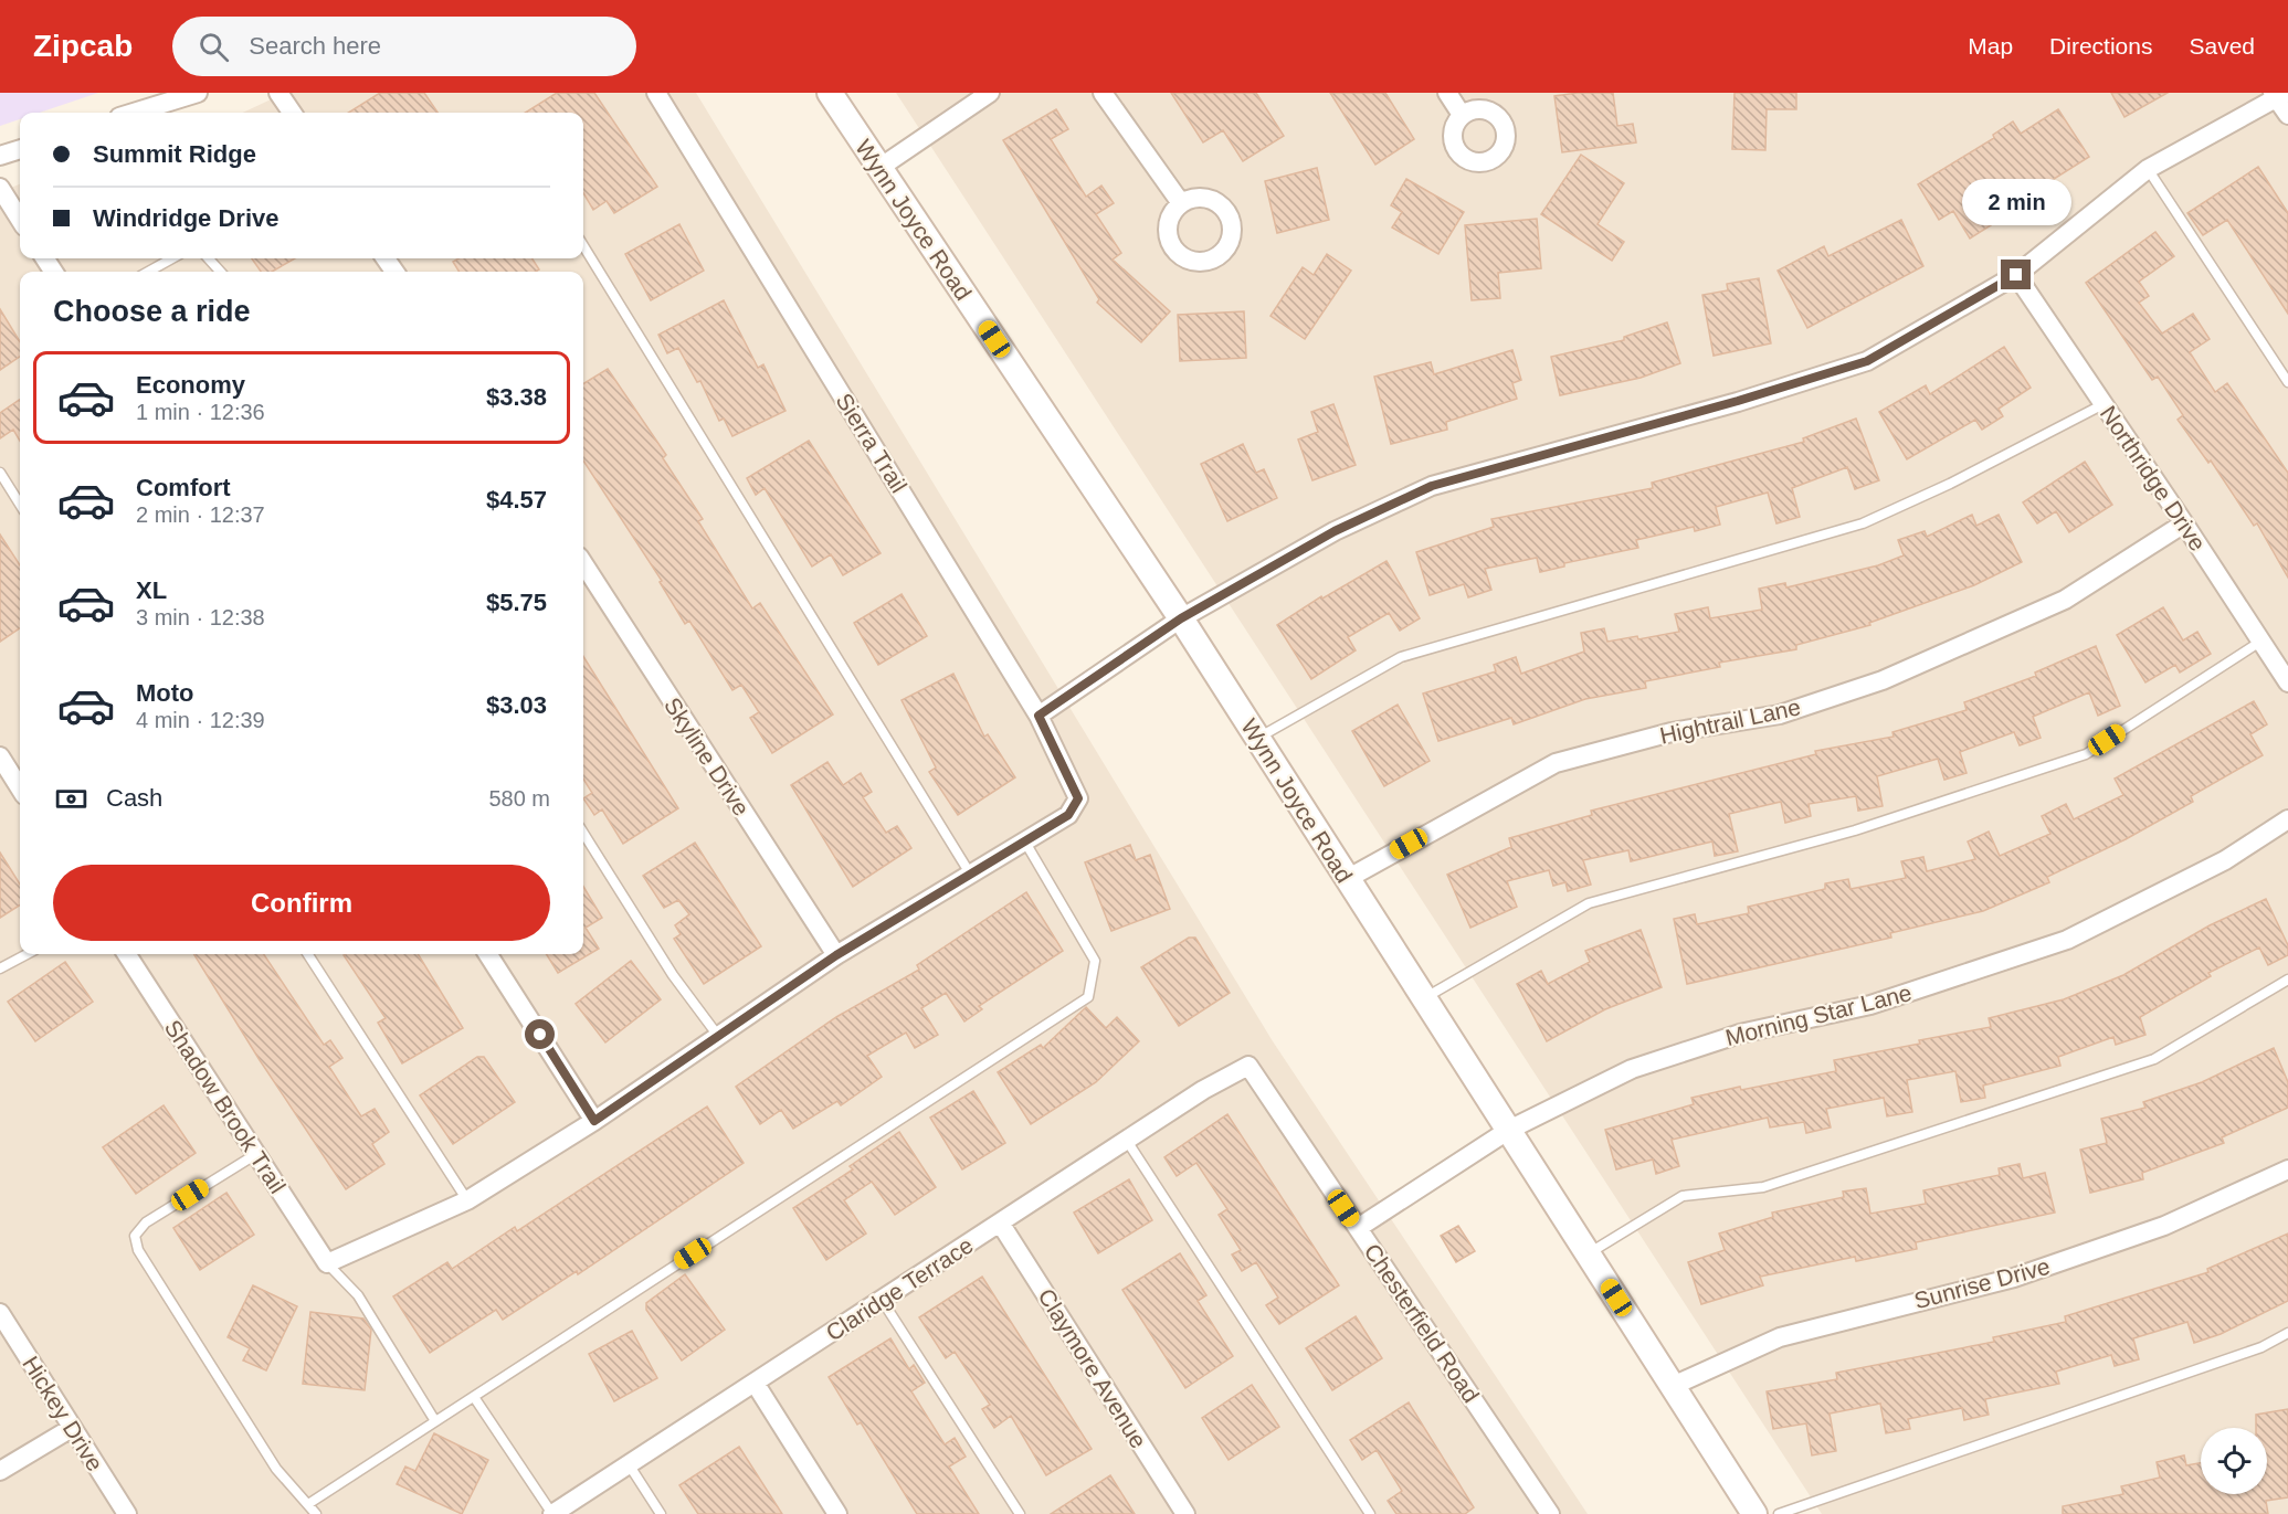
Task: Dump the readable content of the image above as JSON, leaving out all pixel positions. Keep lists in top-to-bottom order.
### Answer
{
  "streets": {
    "street": [
      "Wynn Joyce Road",
      "Sierra Trail",
      "Northridge Drive",
      "Hightrail Lane",
      "Skyline Drive",
      "Morning Star Lane",
      "Shadow Brook Trail",
      "Sunrise Drive",
      "Claridge Terrace",
      "Chesterfield Road",
      "Claymore Avenue",
      "Hickey Drive"
    ]
  },
  "crossings": [
    ["Wynn Joyce Road", "Hightrail Lane"],
    ["Wynn Joyce Road", "Morning Star Lane"],
    ["Wynn Joyce Road", "Sunrise Drive"],
    ["Northridge Drive", "Hightrail Lane"],
    ["Morning Star Lane", "Chesterfield Road"],
    ["Claridge Terrace", "Chesterfield Road"],
    ["Claridge Terrace", "Claymore Avenue"]
  ],
  "page": {
    "header": "Zipcab",
    "search": "Search here",
    "nav": ["Map", "Directions", "Saved"],
    "banner": ["Summit Ridge", "Windridge Drive"],
    "bubble": "2 min",
    "heading": "Choose a ride",
    "list": [
      {
        "name": "Economy",
        "note": "1 min · 12:36",
        "value": "$3.38"
      },
      {
        "name": "Comfort",
        "note": "2 min · 12:37",
        "value": "$4.57"
      },
      {
        "name": "XL",
        "note": "3 min · 12:38",
        "value": "$5.75"
      },
      {
        "name": "Moto",
        "note": "4 min · 12:39",
        "value": "$3.03"
      }
    ],
    "pay": ["Cash", "580 m"],
    "buttons": "Confirm"
  }
}
